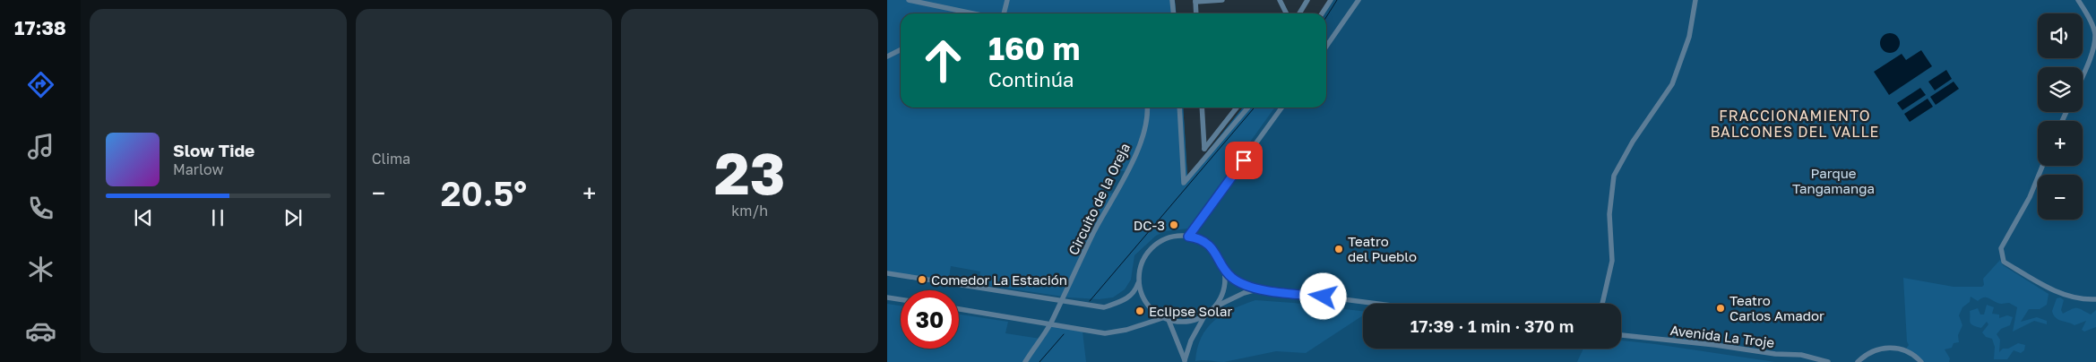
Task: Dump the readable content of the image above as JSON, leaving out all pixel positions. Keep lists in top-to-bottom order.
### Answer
{
  "streets": {
    "street": ["Circuito de la Oreja", "Avenida La Troje"]
  },
  "districts": ["FRACCIONAMIENTO BALCONES DEL VALLE"],
  "parks": ["Parque Tangamanga"],
  "places": [
    "DC-3",
    "Teatro del Pueblo",
    "Comedor La Estación",
    "Teatro Carlos Amador",
    "Eclipse Solar"
  ],
  "page": {
    "tabs": "17:38",
    "tile": [
      "Clima",
      ["23", "km/h"]
    ],
    "map_buttons": ["+", "−"],
    "turn": ["160 m", "Continúa"],
    "song": ["Slow Tide", "Marlow"],
    "heat": ["−", "20.5°", "+"],
    "limit": "30",
    "trip": "17:39 · 1 min · 370 m"
  }
}
